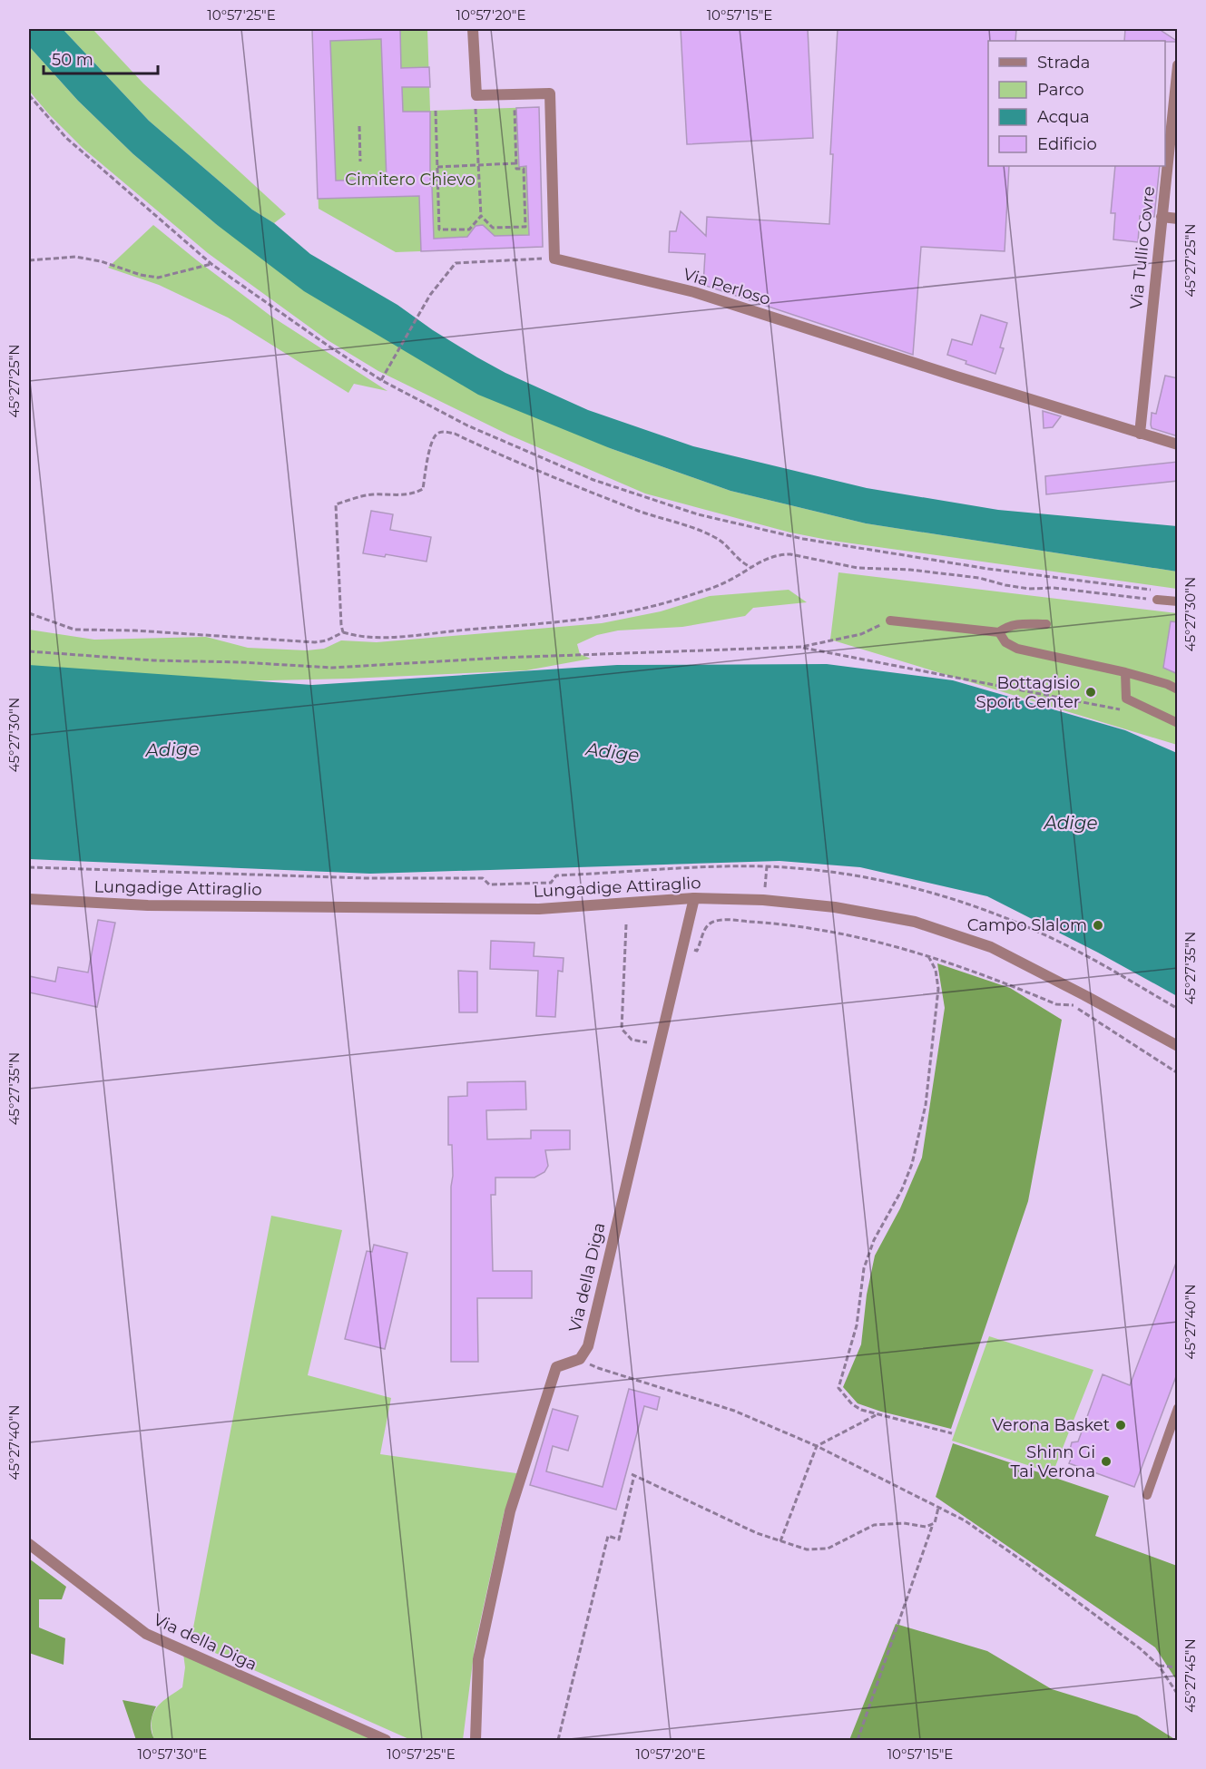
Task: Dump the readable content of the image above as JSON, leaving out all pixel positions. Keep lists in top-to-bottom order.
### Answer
{
  "streets": {
    "street": [
      "Via Tullio Covre",
      "Via Perloso",
      "Lungadige Attiraglio",
      "Via della Diga"
    ]
  },
  "crossings": [
    ["Via Tullio Covre", "Via Perloso"],
    ["Lungadige Attiraglio", "Via della Diga"]
  ],
  "water": ["Adige"],
  "parks": ["Cimitero Chievo"],
  "places": [
    "Bottagisio Sport Center",
    "Campo Slalom",
    "Verona Basket",
    "Shinn Gi Tai Verona"
  ],
  "legend": [
    "Strada",
    "Parco",
    "Acqua",
    "Edificio"
  ],
  "scale_bar": "50 m",
  "coordinates": [
    "10°57'25\"E",
    "10°57'20\"E",
    "10°57'15\"E",
    "45°27'25\"N",
    "45°27'30\"N",
    "45°27'35\"N",
    "45°27'40\"N",
    "45°27'45\"N",
    "10°57'30\"E"
  ]
}
